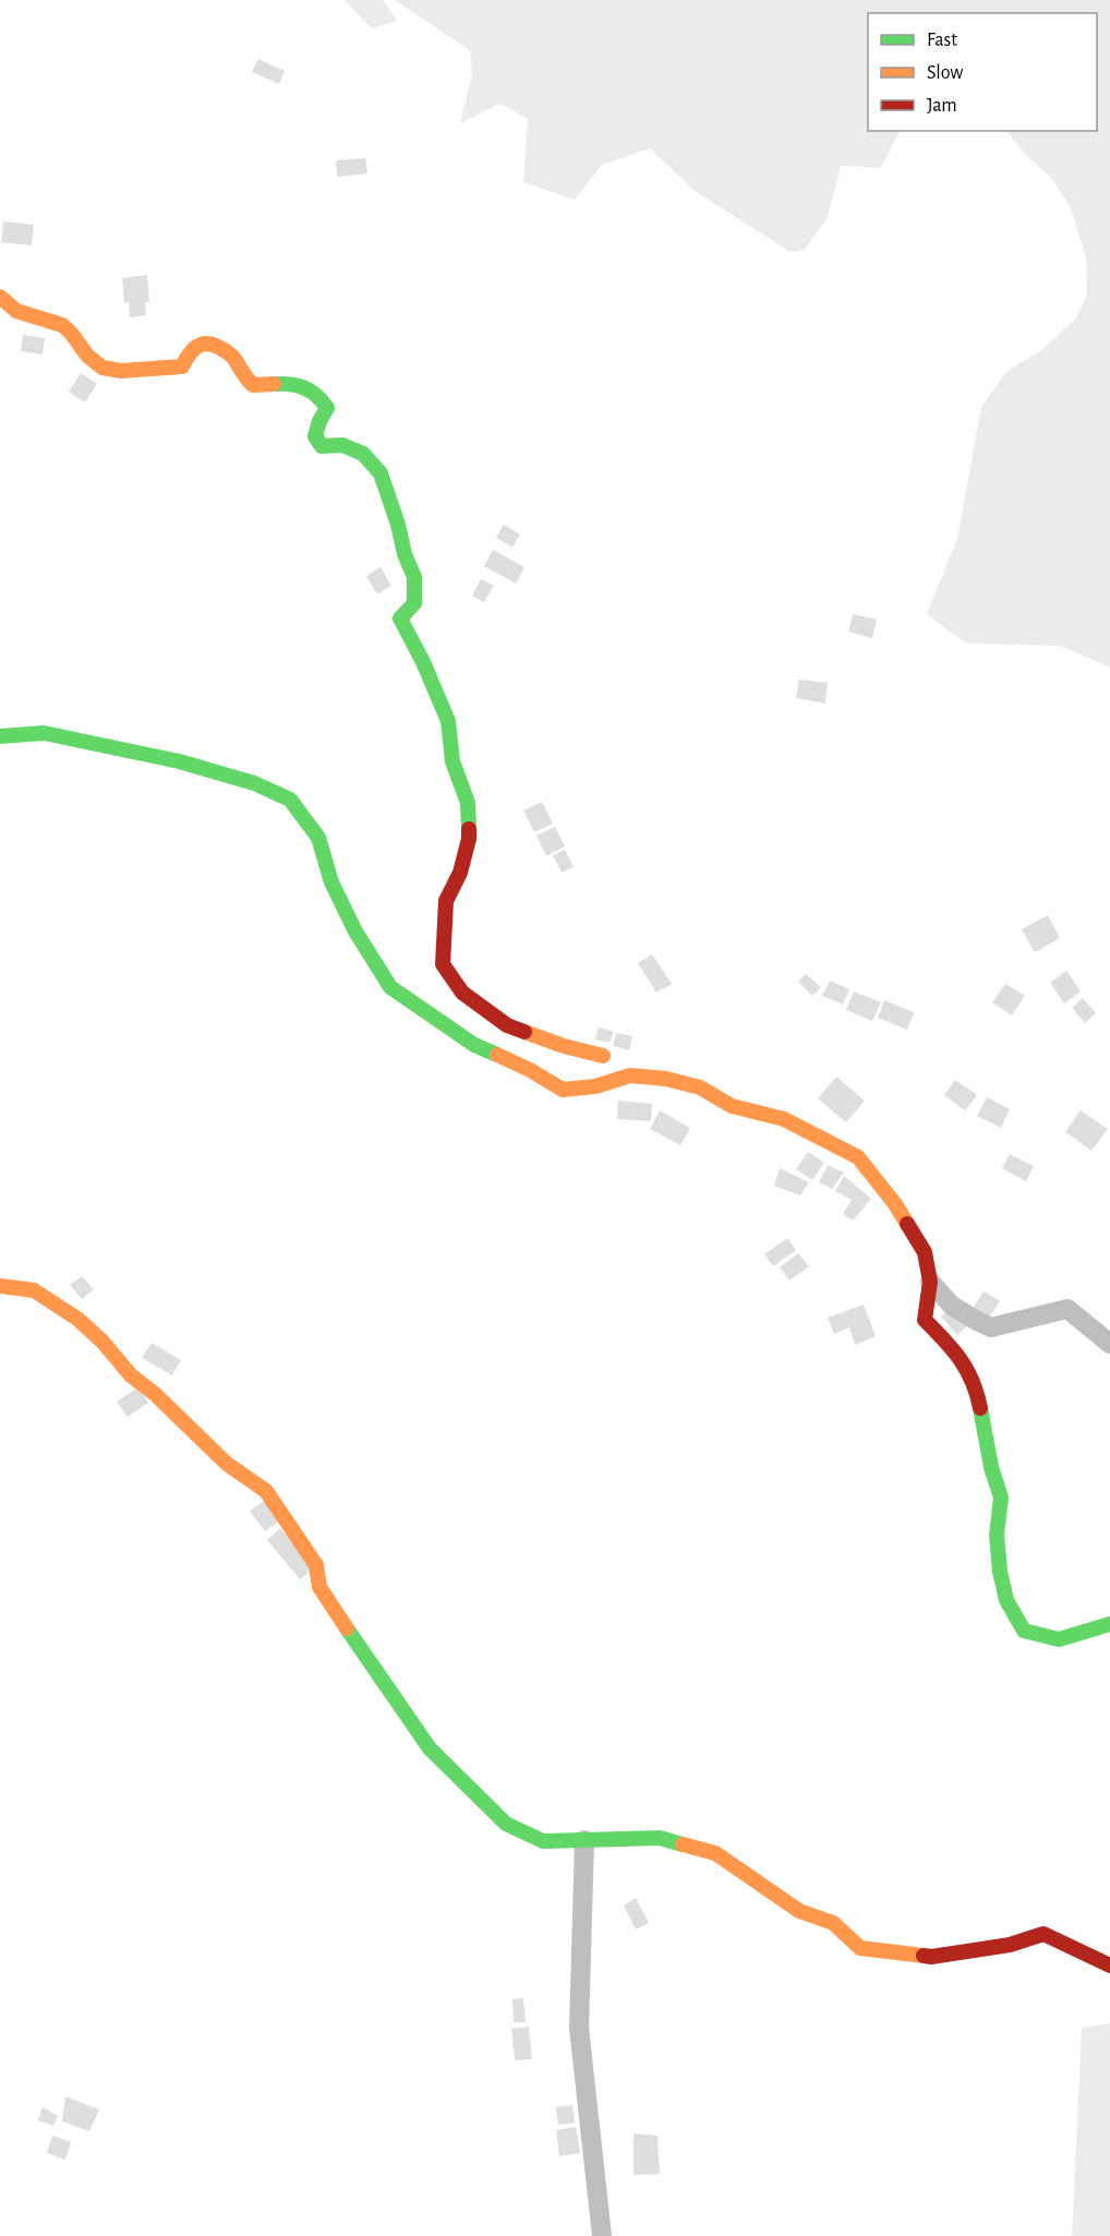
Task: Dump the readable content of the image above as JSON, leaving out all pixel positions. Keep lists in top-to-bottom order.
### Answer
{
  "legend": ["Fast", "Slow", "Jam"]
}
